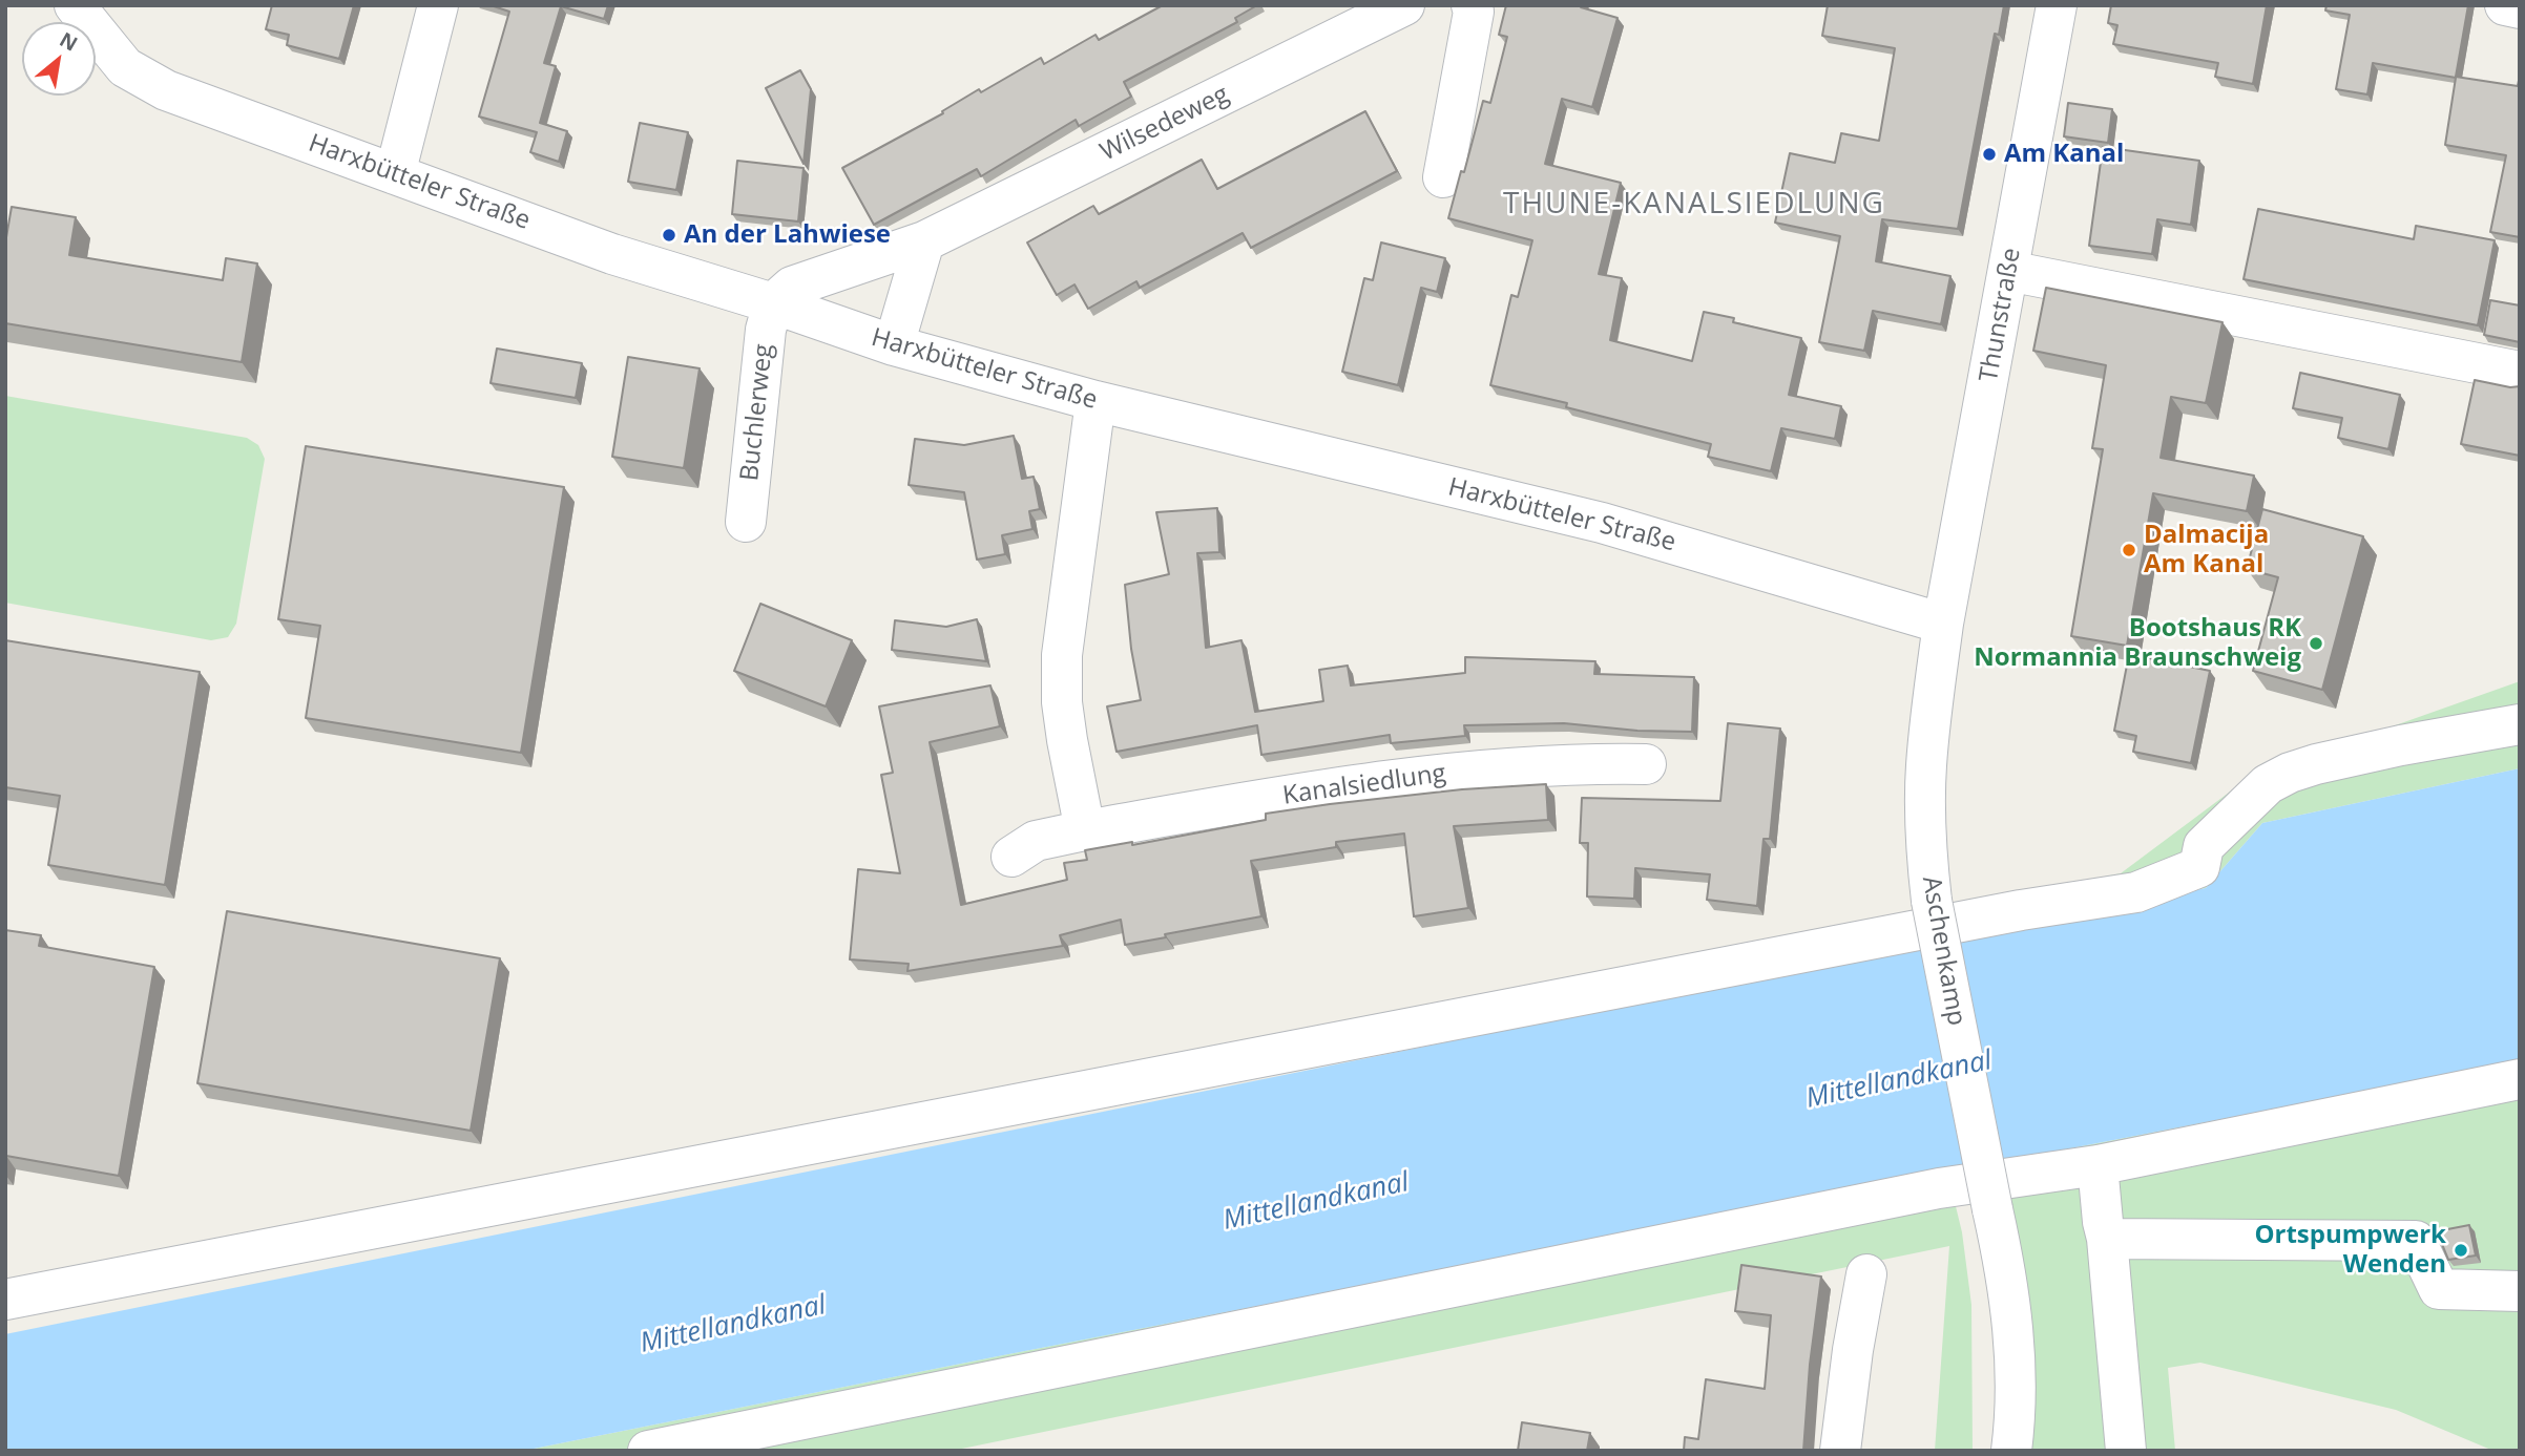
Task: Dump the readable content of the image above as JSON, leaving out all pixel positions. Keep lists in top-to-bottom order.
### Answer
{
  "streets": {
    "street": [
      "Wilsedeweg",
      "Harxbütteler Straße",
      "Thunstraße",
      "Buchlerweg",
      "Kanalsiedlung",
      "Aschenkamp"
    ]
  },
  "crossings": [
    ["Wilsedeweg", "Harxbütteler Straße"],
    ["Wilsedeweg", "Buchlerweg"],
    ["Harxbütteler Straße", "Thunstraße"],
    ["Harxbütteler Straße", "Buchlerweg"],
    ["Harxbütteler Straße", "Aschenkamp"],
    ["Thunstraße", "Aschenkamp"]
  ],
  "districts": ["THUNE-KANALSIEDLUNG"],
  "water": ["Mittellandkanal"],
  "places": [
    "Am Kanal",
    "An der Lahwiese",
    "Dalmacija Am Kanal",
    "Bootshaus RK Normannia Braunschweig",
    "Ortspumpwerk Wenden"
  ],
  "north": "top right"
}
